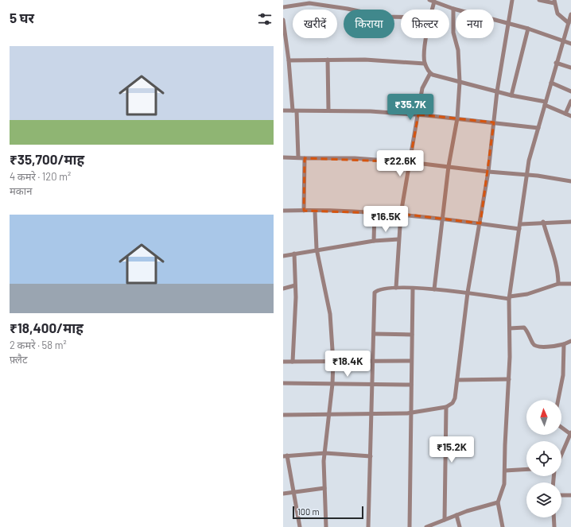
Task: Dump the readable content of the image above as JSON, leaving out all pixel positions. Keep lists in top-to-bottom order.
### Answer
{
  "scale_bar": "100 m",
  "north": "top",
  "page": {
    "heading": "5 घर",
    "chip": [
      "खरीदें",
      "किराया",
      "फ़िल्टर",
      "नया"
    ],
    "list": [
      {
        "name": "₹35,700/माह",
        "note": "4 कमरे · 120 m² · मकान"
      },
      {
        "name": "₹18,400/माह",
        "note": "2 कमरे · 58 m² · फ़्लैट"
      }
    ],
    "price": [
      "₹35.7K",
      "₹22.6K",
      "₹16.5K",
      "₹18.4K",
      "₹15.2K"
    ],
    "scale": "100 m"
  }
}
